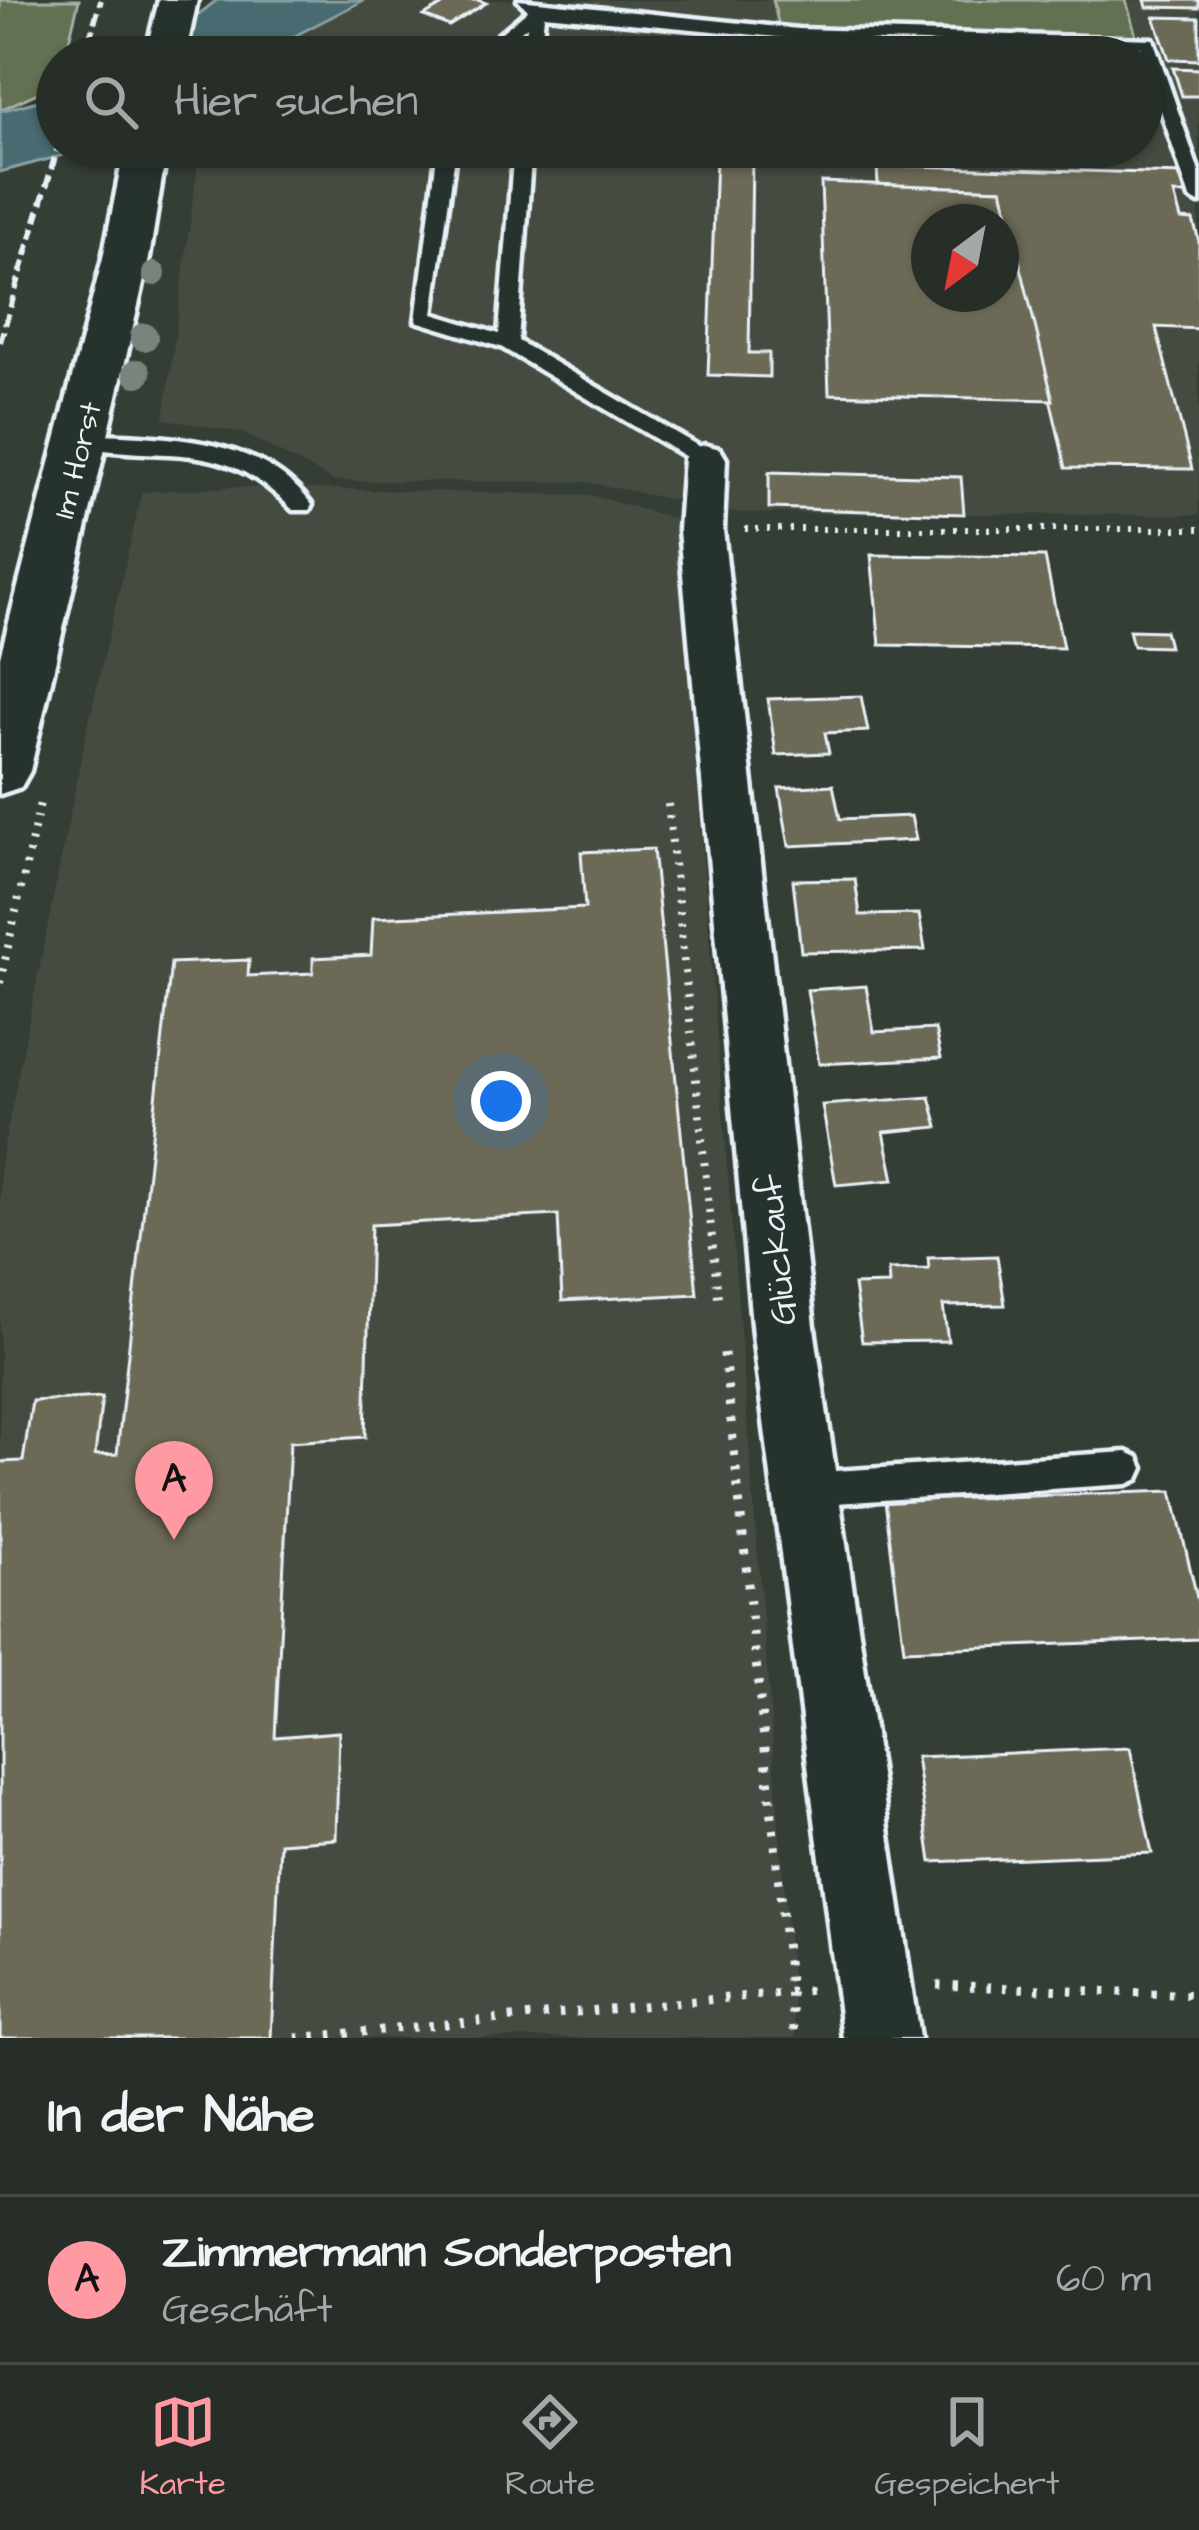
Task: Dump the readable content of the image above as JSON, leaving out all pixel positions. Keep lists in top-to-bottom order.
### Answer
{
  "streets": {
    "street": ["Im Horst", "Glückauf"]
  },
  "north": "bottom left",
  "page": {
    "search": "Hier suchen",
    "pins": "A",
    "heading": "In der Nähe",
    "list": [
      {
        "mark": "A",
        "name": "Zimmermann Sonderposten",
        "note": "Geschäft",
        "value": "60 m"
      }
    ],
    "nav": ["Karte", "Route", "Gespeichert"]
  }
}
